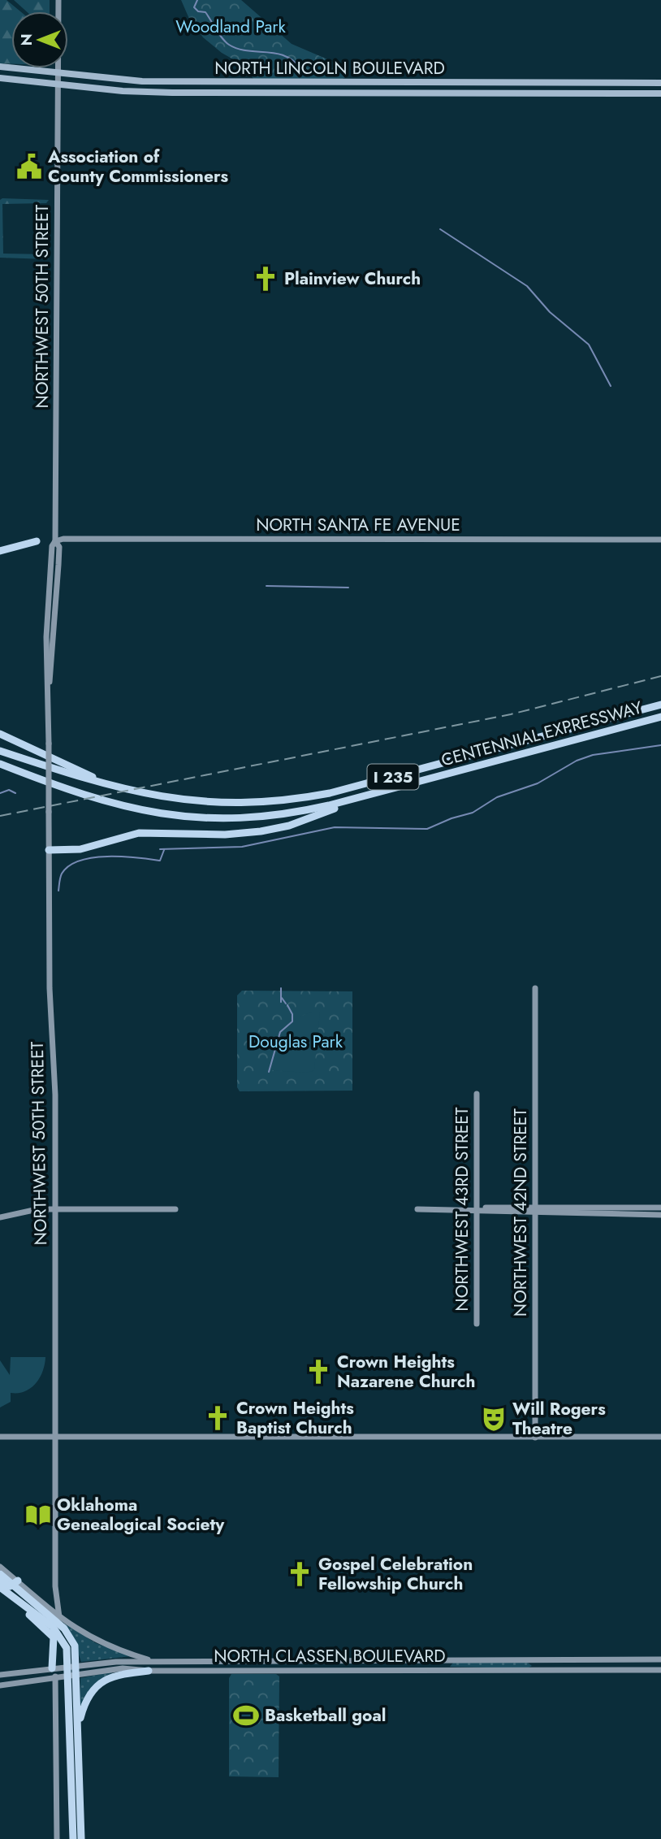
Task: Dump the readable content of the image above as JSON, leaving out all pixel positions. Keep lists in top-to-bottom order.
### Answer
{
  "streets": {
    "highway": ["CENTENNIAL EXPRESSWAY", "I 235"],
    "main road": [
      "NORTH LINCOLN BOULEVARD",
      "NORTHWEST 50TH STREET",
      "NORTH SANTA FE AVENUE",
      "NORTHWEST 43RD STREET",
      "NORTHWEST 42ND STREET",
      "NORTH CLASSEN BOULEVARD"
    ]
  },
  "crossings": [
    ["NORTH LINCOLN BOULEVARD", "NORTHWEST 50TH STREET"],
    ["NORTHWEST 50TH STREET", "NORTH SANTA FE AVENUE"]
  ],
  "parks": ["Woodland Park", "Douglas Park"],
  "places": {
    "public building": ["Association of County Commissioners"],
    "church": [
      "Plainview Church",
      "Crown Heights Nazarene Church",
      "Crown Heights Baptist Church",
      "Gospel Celebration Fellowship Church"
    ],
    "theatre": ["Will Rogers Theatre"],
    "library": ["Oklahoma Genealogical Society"],
    "sports": ["Basketball goal"]
  },
  "north": "left"
}
